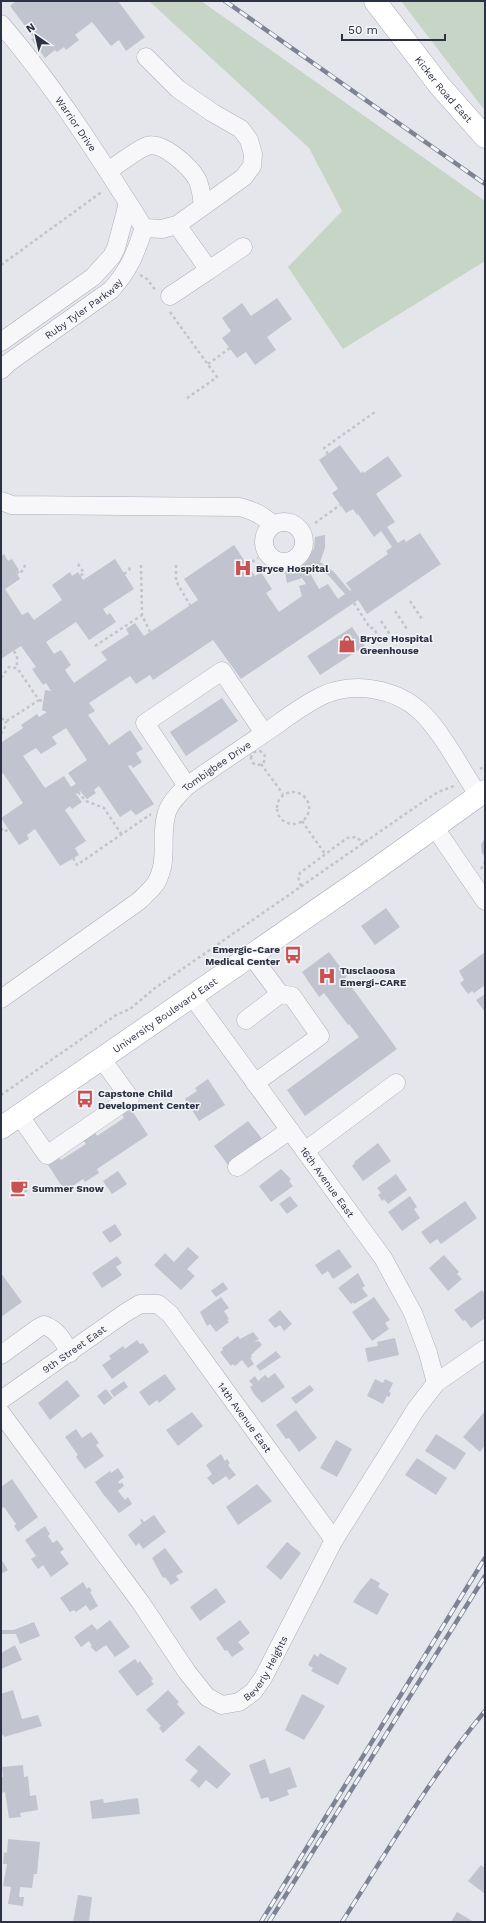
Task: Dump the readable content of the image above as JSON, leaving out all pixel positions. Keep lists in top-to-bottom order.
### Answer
{
  "streets": {
    "main road": ["Kicker Road East", "University Boulevard East"],
    "street": [
      "Warrior Drive",
      "Ruby Tyler Parkway",
      "Tombigbee Drive",
      "16th Avenue East",
      "9th Street East",
      "14th Avenue East",
      "Beverly Heights"
    ]
  },
  "crossings": [
    ["Warrior Drive", "Ruby Tyler Parkway"],
    ["Tombigbee Drive", "University Boulevard East"],
    ["University Boulevard East", "16th Avenue East"],
    ["16th Avenue East", "Beverly Heights"],
    ["9th Street East", "14th Avenue East"],
    ["14th Avenue East", "Beverly Heights"]
  ],
  "places": {
    "hospital": ["Bryce Hospital", "Tusclaoosa Emergi-CARE"],
    "shop": ["Bryce Hospital Greenhouse"],
    "bus stop": ["Emergic-Care Medical Center", "Capstone Child Development Center"],
    "cafe": ["Summer Snow"]
  },
  "scale_bar": "50 m",
  "north": "top left"
}
